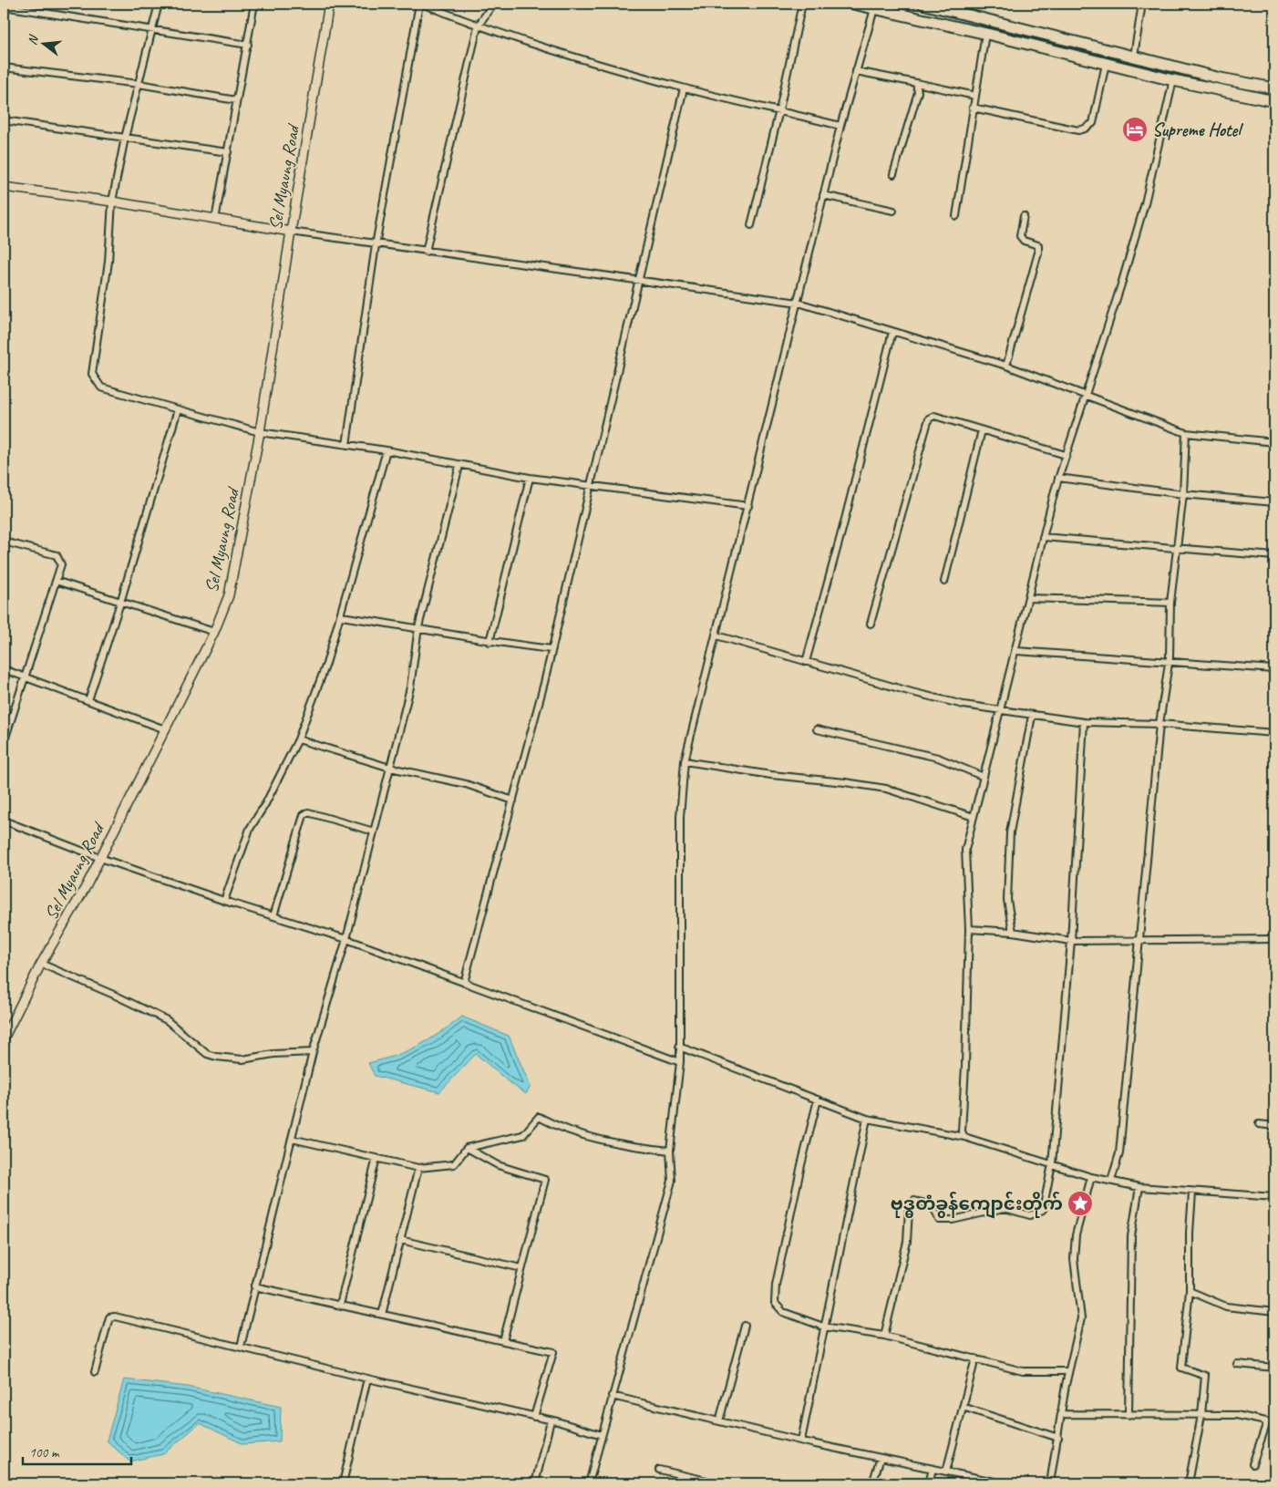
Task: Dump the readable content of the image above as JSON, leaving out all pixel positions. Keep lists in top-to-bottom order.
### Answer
{
  "streets": {
    "main road": ["Sel Myaung Road"]
  },
  "places": {
    "hotel": ["Supreme Hotel"],
    "place": ["ဗုဒ္ဓတံခွန်ကျောင်းတိုက်"]
  },
  "scale_bar": "100 m",
  "north": "left"
}
